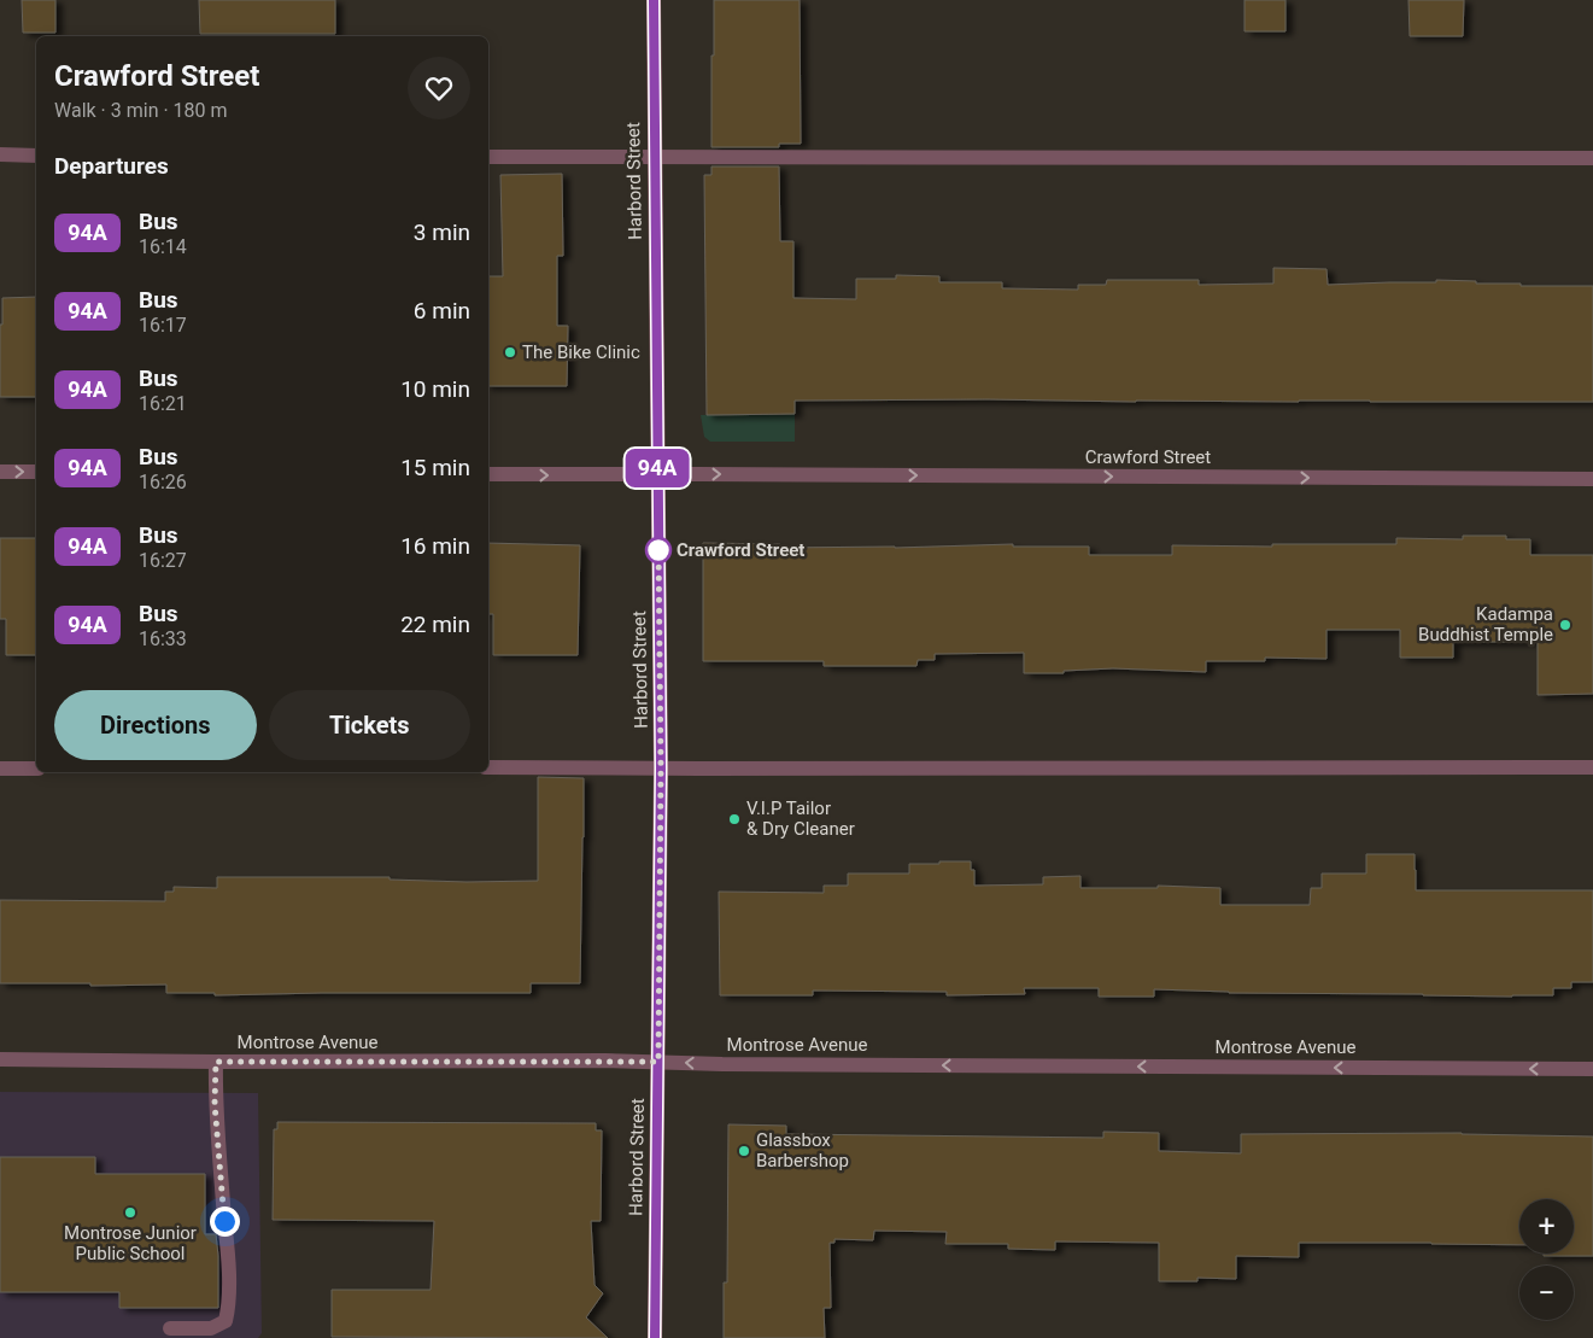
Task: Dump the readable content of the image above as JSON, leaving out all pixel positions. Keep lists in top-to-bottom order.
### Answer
{
  "streets": {
    "street": ["Harbord Street", "Crawford Street", "Montrose Avenue"]
  },
  "crossings": [
    ["Harbord Street", "Crawford Street"],
    ["Harbord Street", "Montrose Avenue"]
  ],
  "one_way": ["Crawford Street", "Montrose Avenue"],
  "places": [
    "The Bike Clinic",
    "Crawford Street",
    "Kadampa Buddhist Temple",
    "V.I.P Tailor & Dry Cleaner",
    "Glassbox Barbershop",
    "Montrose Junior Public School"
  ],
  "lines": ["bus line 94A"],
  "page": {
    "on_map": "94A",
    "heading": [
      ["Crawford Street", "Walk · 3 min · 180 m"],
      "Departures"
    ],
    "list": [
      {
        "mark": "94A",
        "name": "Bus",
        "note": "16:14",
        "value": "3 min"
      },
      {
        "mark": "94A",
        "name": "Bus",
        "note": "16:17",
        "value": "6 min"
      },
      {
        "mark": "94A",
        "name": "Bus",
        "note": "16:21",
        "value": "10 min"
      },
      {
        "mark": "94A",
        "name": "Bus",
        "note": "16:26",
        "value": "15 min"
      },
      {
        "mark": "94A",
        "name": "Bus",
        "note": "16:27",
        "value": "16 min"
      },
      {
        "mark": "94A",
        "name": "Bus",
        "note": "16:33",
        "value": "22 min"
      }
    ],
    "buttons": ["Directions", "Tickets"],
    "map_buttons": ["+", "−"]
  }
}
